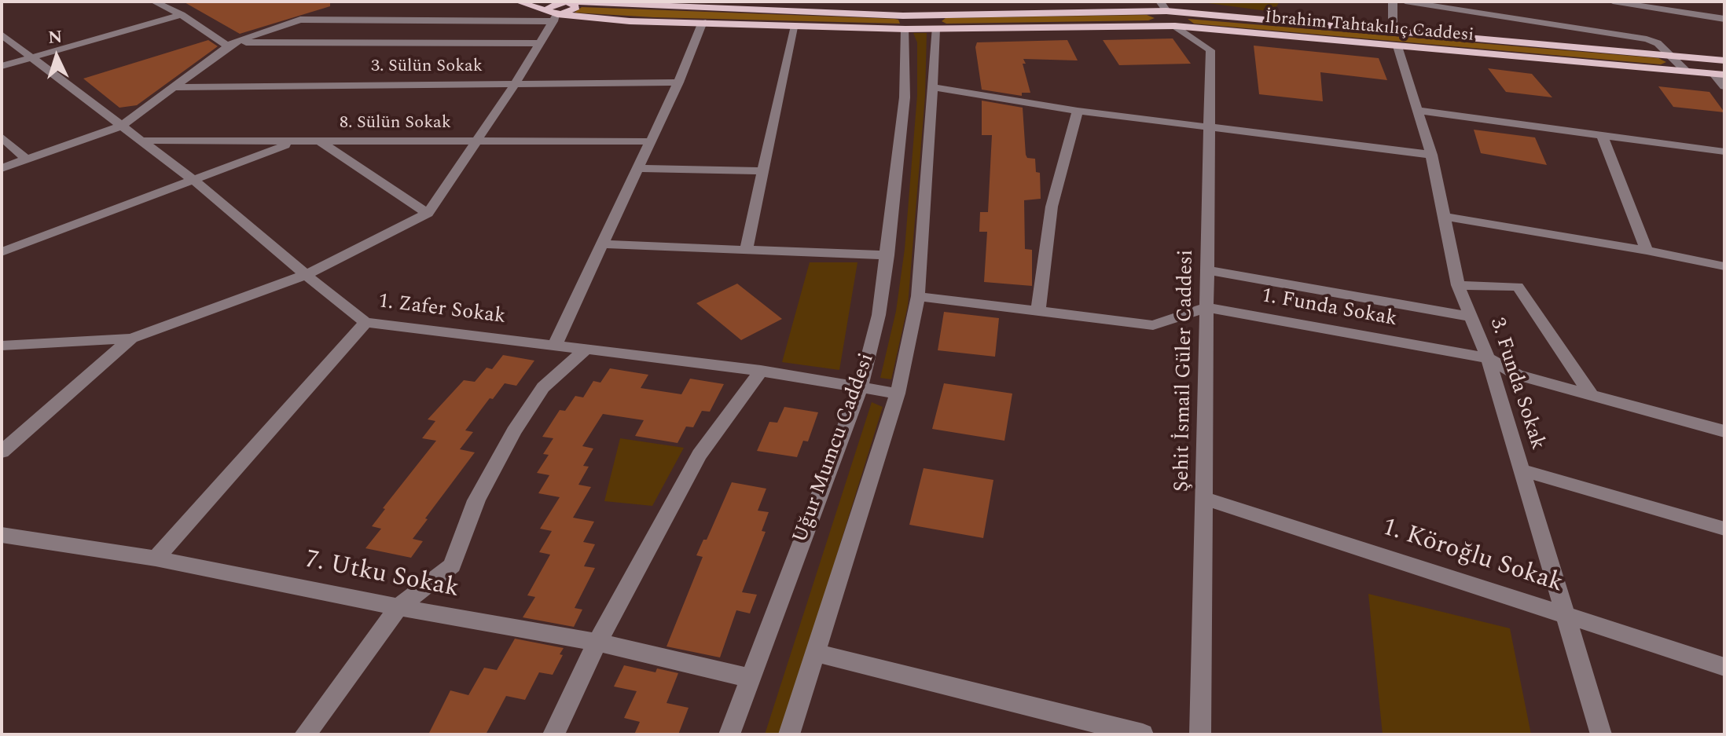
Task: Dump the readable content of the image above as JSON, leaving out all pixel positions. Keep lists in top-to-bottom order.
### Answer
{
  "streets": {
    "main road": ["İbrahim Tahtakılıç Caddesi", "Uğur Mumcu Caddesi"],
    "street": [
      "3. Sülün Sokak",
      "8. Sülün Sokak",
      "1. Funda Sokak",
      "1. Zafer Sokak",
      "Şehit İsmail Güler Caddesi",
      "3. Funda Sokak",
      "1. Köroğlu Sokak",
      "7. Utku Sokak"
    ]
  },
  "crossings": [
    ["İbrahim Tahtakılıç Caddesi", "Şehit İsmail Güler Caddesi"],
    ["İbrahim Tahtakılıç Caddesi", "3. Funda Sokak"],
    ["İbrahim Tahtakılıç Caddesi", "Uğur Mumcu Caddesi"],
    ["8. Sülün Sokak", "1. Zafer Sokak"],
    ["1. Funda Sokak", "Şehit İsmail Güler Caddesi"],
    ["1. Funda Sokak", "3. Funda Sokak"],
    ["1. Funda Sokak", "Uğur Mumcu Caddesi"],
    ["1. Zafer Sokak", "Uğur Mumcu Caddesi"],
    ["Şehit İsmail Güler Caddesi", "1. Köroğlu Sokak"],
    ["3. Funda Sokak", "1. Köroğlu Sokak"],
    ["Uğur Mumcu Caddesi", "7. Utku Sokak"]
  ],
  "north": "top"
}
